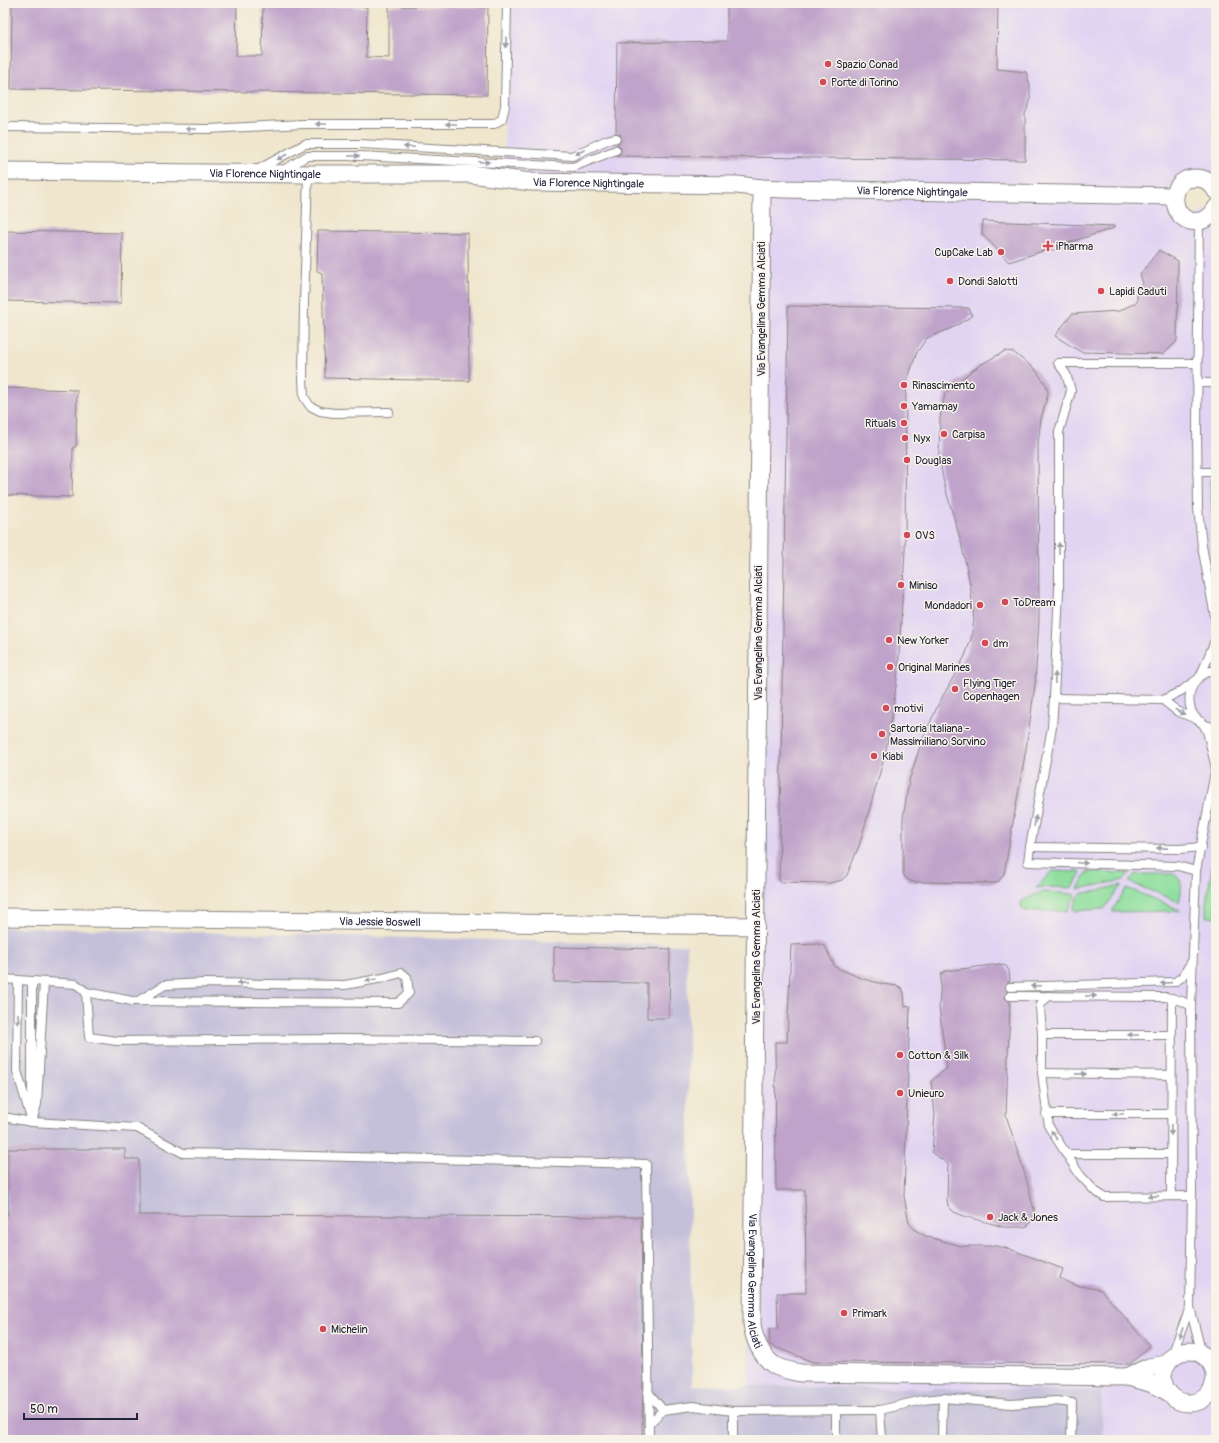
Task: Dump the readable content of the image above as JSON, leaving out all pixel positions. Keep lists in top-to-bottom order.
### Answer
{
  "streets": {
    "street": ["Via Florence Nightingale", "Via Evangelina Gemma Alciati", "Via Jessie Boswell"]
  },
  "crossings": [
    ["Via Florence Nightingale", "Via Evangelina Gemma Alciati"],
    ["Via Evangelina Gemma Alciati", "Via Jessie Boswell"]
  ],
  "places": {
    "other": [
      "Spazio Conad",
      "Porte di Torino",
      "CupCake Lab",
      "Dondi Salotti",
      "Lapidi Caduti",
      "Rinascimento",
      "Yamamay",
      "Rituals",
      "Carpisa",
      "Nyx",
      "Douglas",
      "OVS",
      "Miniso",
      "ToDream",
      "Mondadori",
      "New Yorker",
      "dm",
      "Original Marines",
      "Flying Tiger Copenhagen",
      "motivi",
      "Sartoria Italiana - Massimiliano Sorvino",
      "Kiabi",
      "Cotton & Silk",
      "Unieuro",
      "Jack & Jones",
      "Primark",
      "Michelin"
    ],
    "health": ["iPharma"]
  },
  "scale_bar": "50 m"
}
